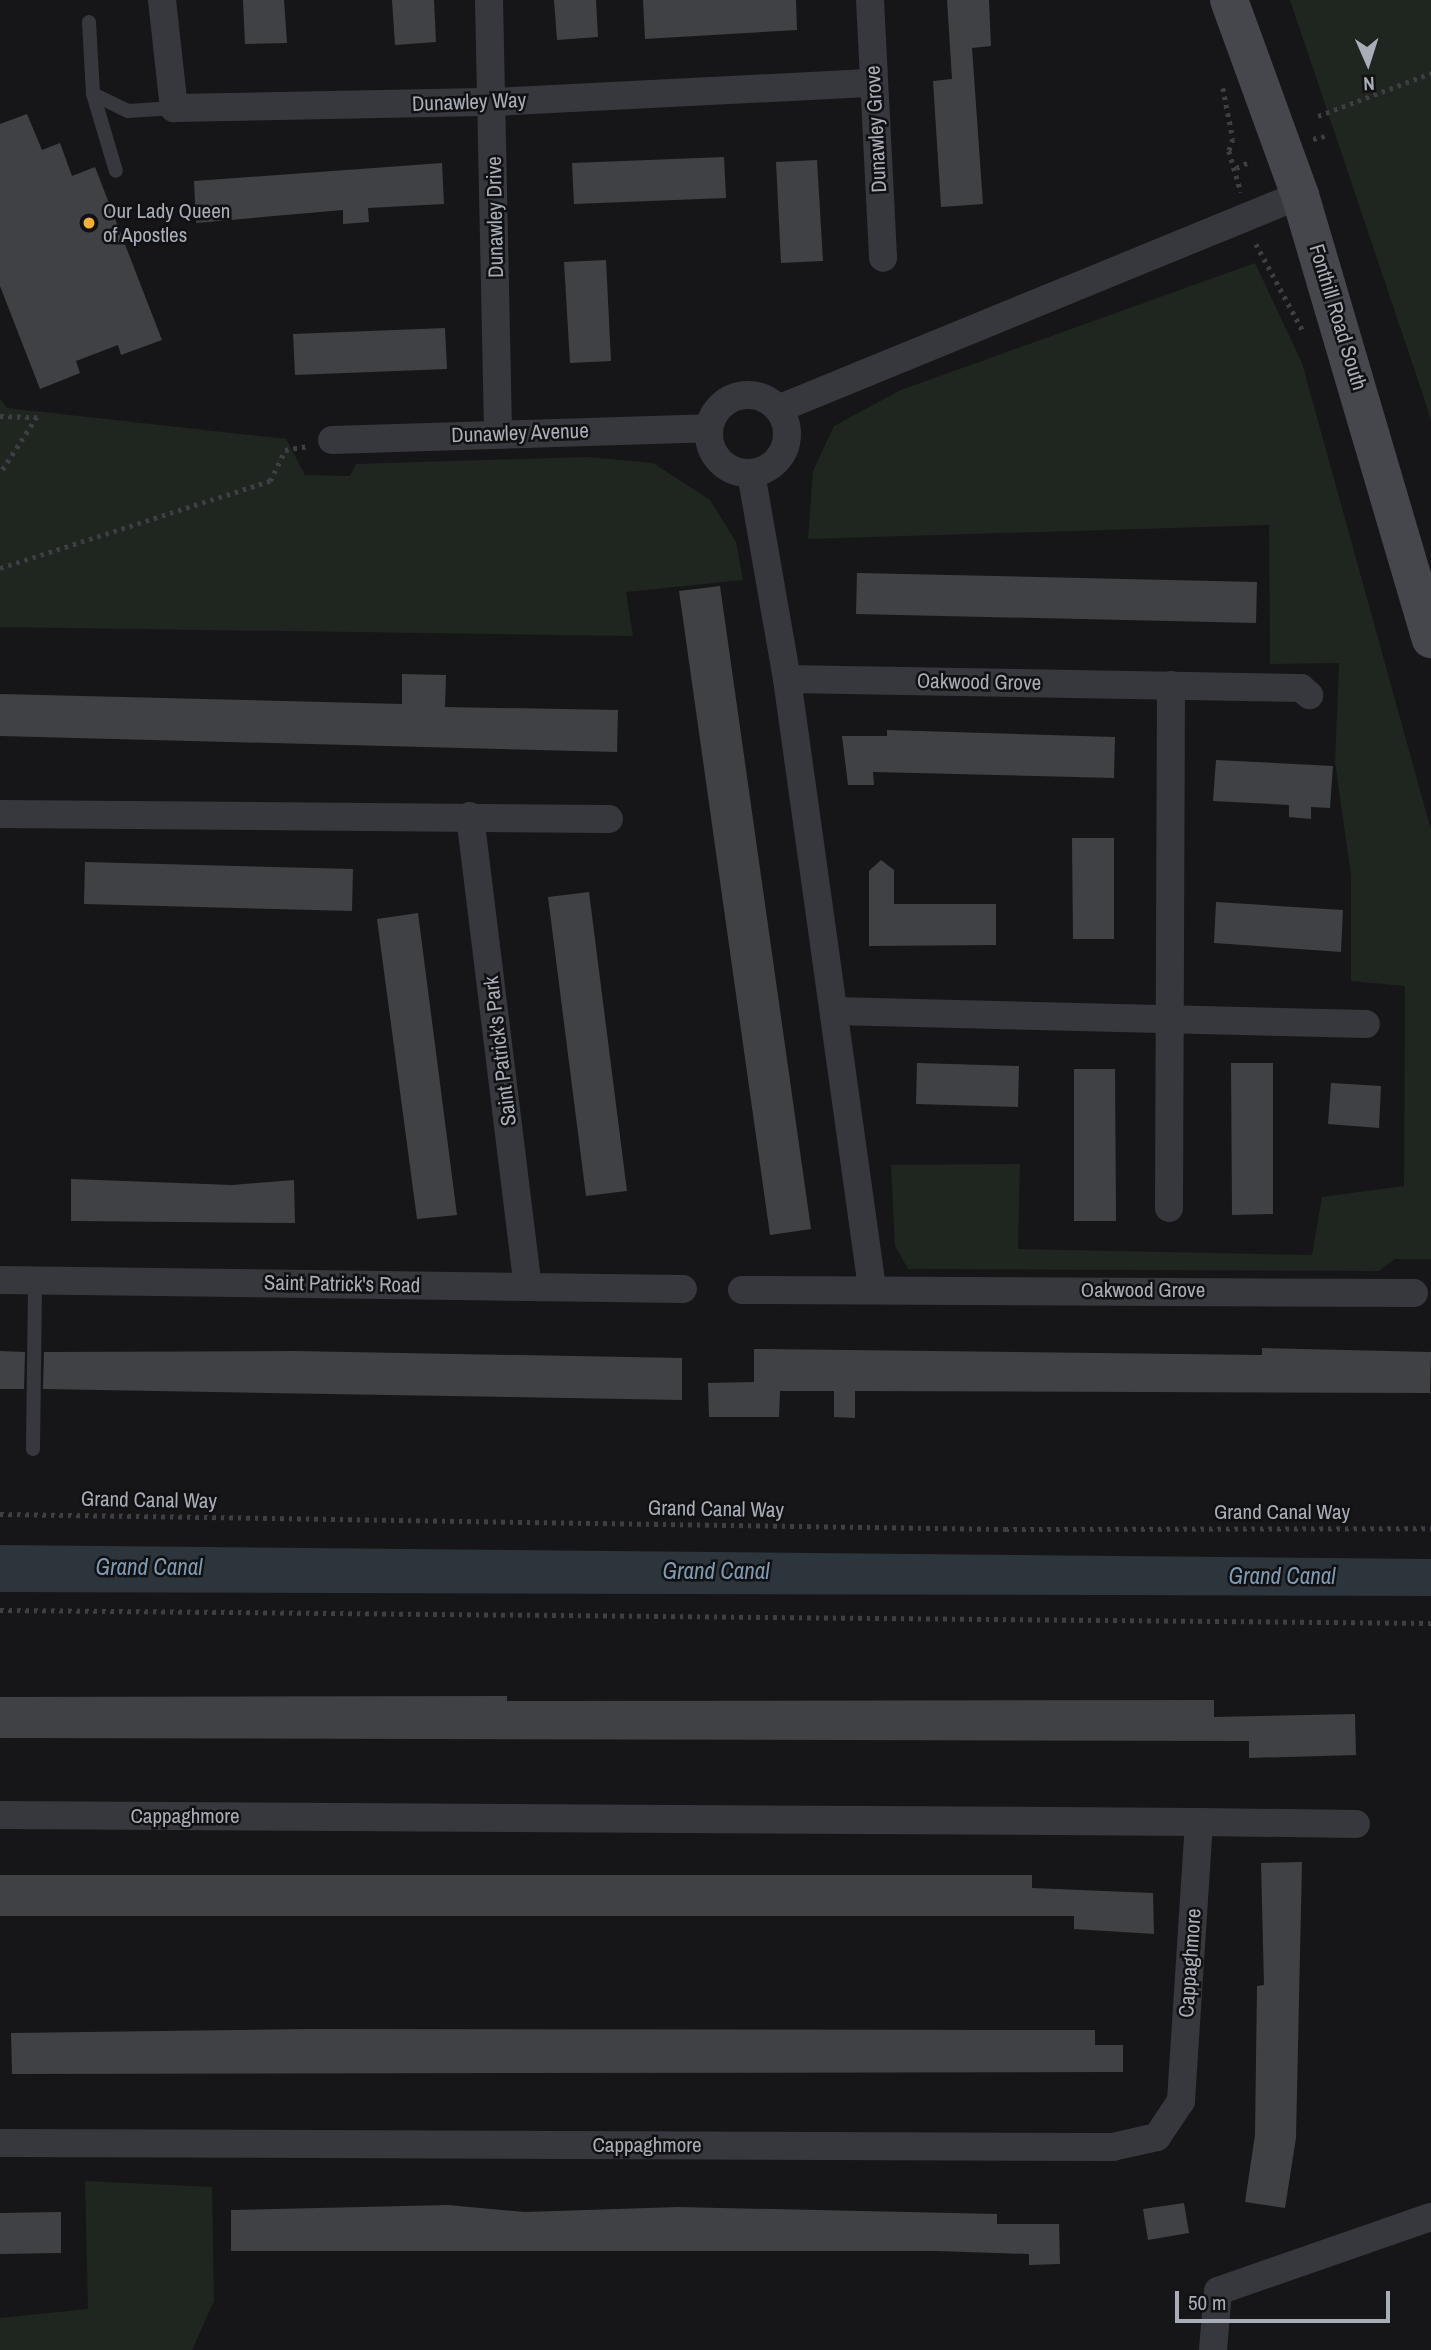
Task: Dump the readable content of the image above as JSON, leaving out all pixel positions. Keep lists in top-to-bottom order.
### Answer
{
  "streets": {
    "main road": ["Fonthill Road South"],
    "street": [
      "Dunawley Way",
      "Dunawley Grove",
      "Dunawley Drive",
      "Dunawley Avenue",
      "Oakwood Grove",
      "Saint Patrick's Park",
      "Saint Patrick's Road",
      "Cappaghmore"
    ],
    "path": ["Grand Canal Way"]
  },
  "crossings": [
    ["Dunawley Way", "Dunawley Grove"],
    ["Dunawley Way", "Dunawley Drive"],
    ["Dunawley Drive", "Dunawley Avenue"],
    ["Saint Patrick's Park", "Saint Patrick's Road"]
  ],
  "water": ["Grand Canal"],
  "places": ["Our Lady Queen of Apostles"],
  "scale_bar": "50 m",
  "north": "bottom"
}
